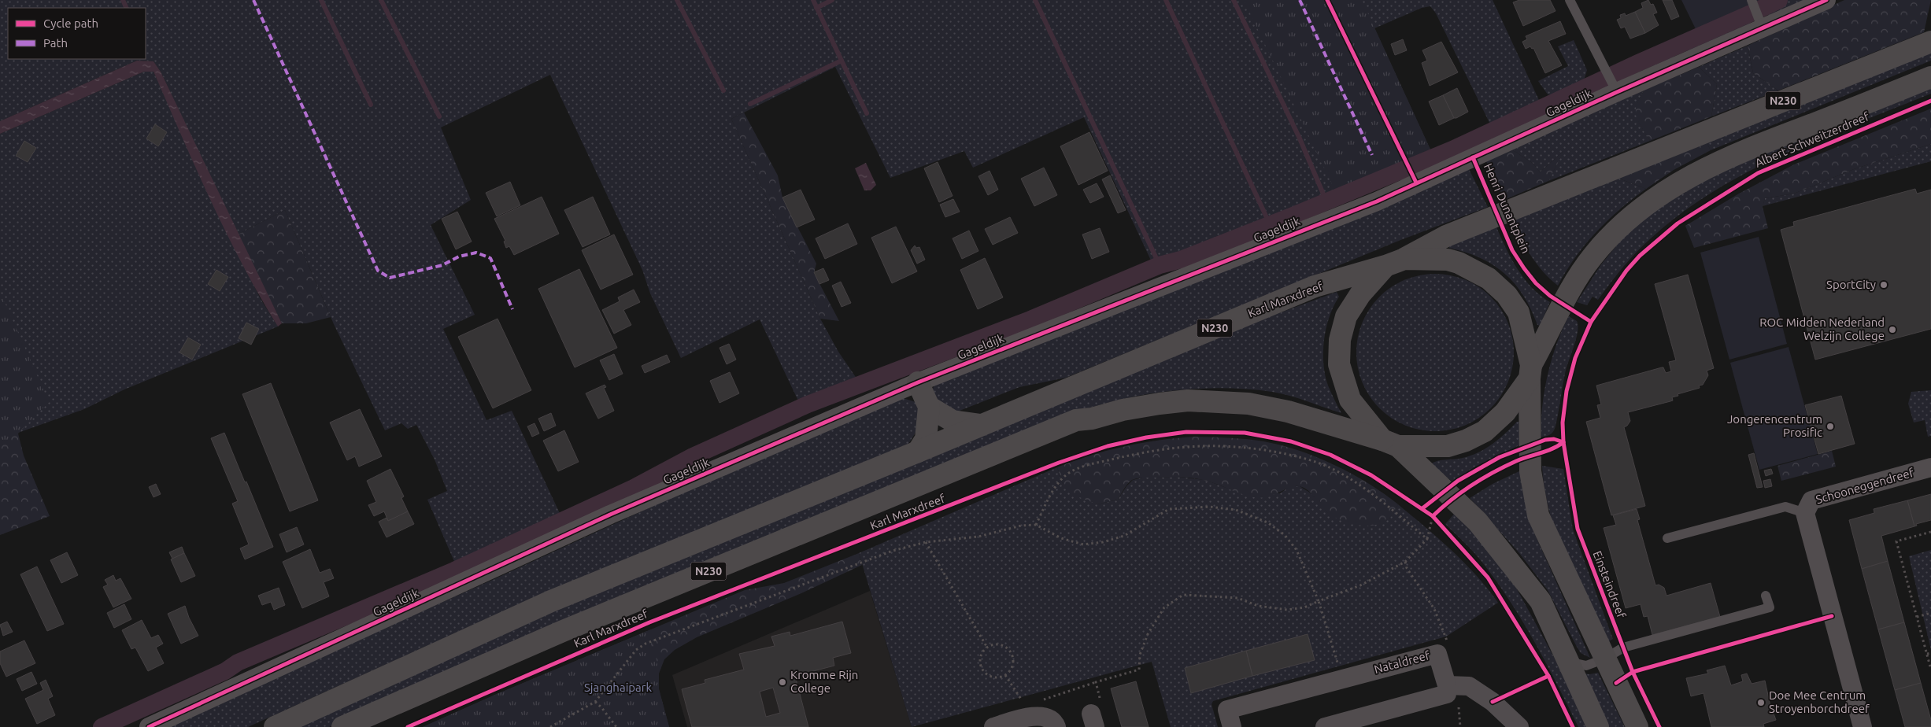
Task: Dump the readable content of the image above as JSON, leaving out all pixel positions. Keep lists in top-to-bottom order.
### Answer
{
  "streets": {
    "main road": ["N230", "Albert Schweitzerdreef", "Karl Marxdreef"],
    "street": ["Gageldijk", "Schooneggendreef", "Nataldreef"],
    "cycle path": ["Henri Dunantplein", "Einsteindreef"]
  },
  "crossings": [
    ["N230", "Albert Schweitzerdreef"],
    ["N230", "Karl Marxdreef"]
  ],
  "parks": ["Sjanghaipark"],
  "places": [
    "SportCity",
    "ROC Midden Nederland Welzijn College",
    "Jongerencentrum Prosific",
    "Kromme Rijn College",
    "Doe Mee Centrum Stroyenborchdreef"
  ],
  "legend": ["Cycle path", "Path"]
}
